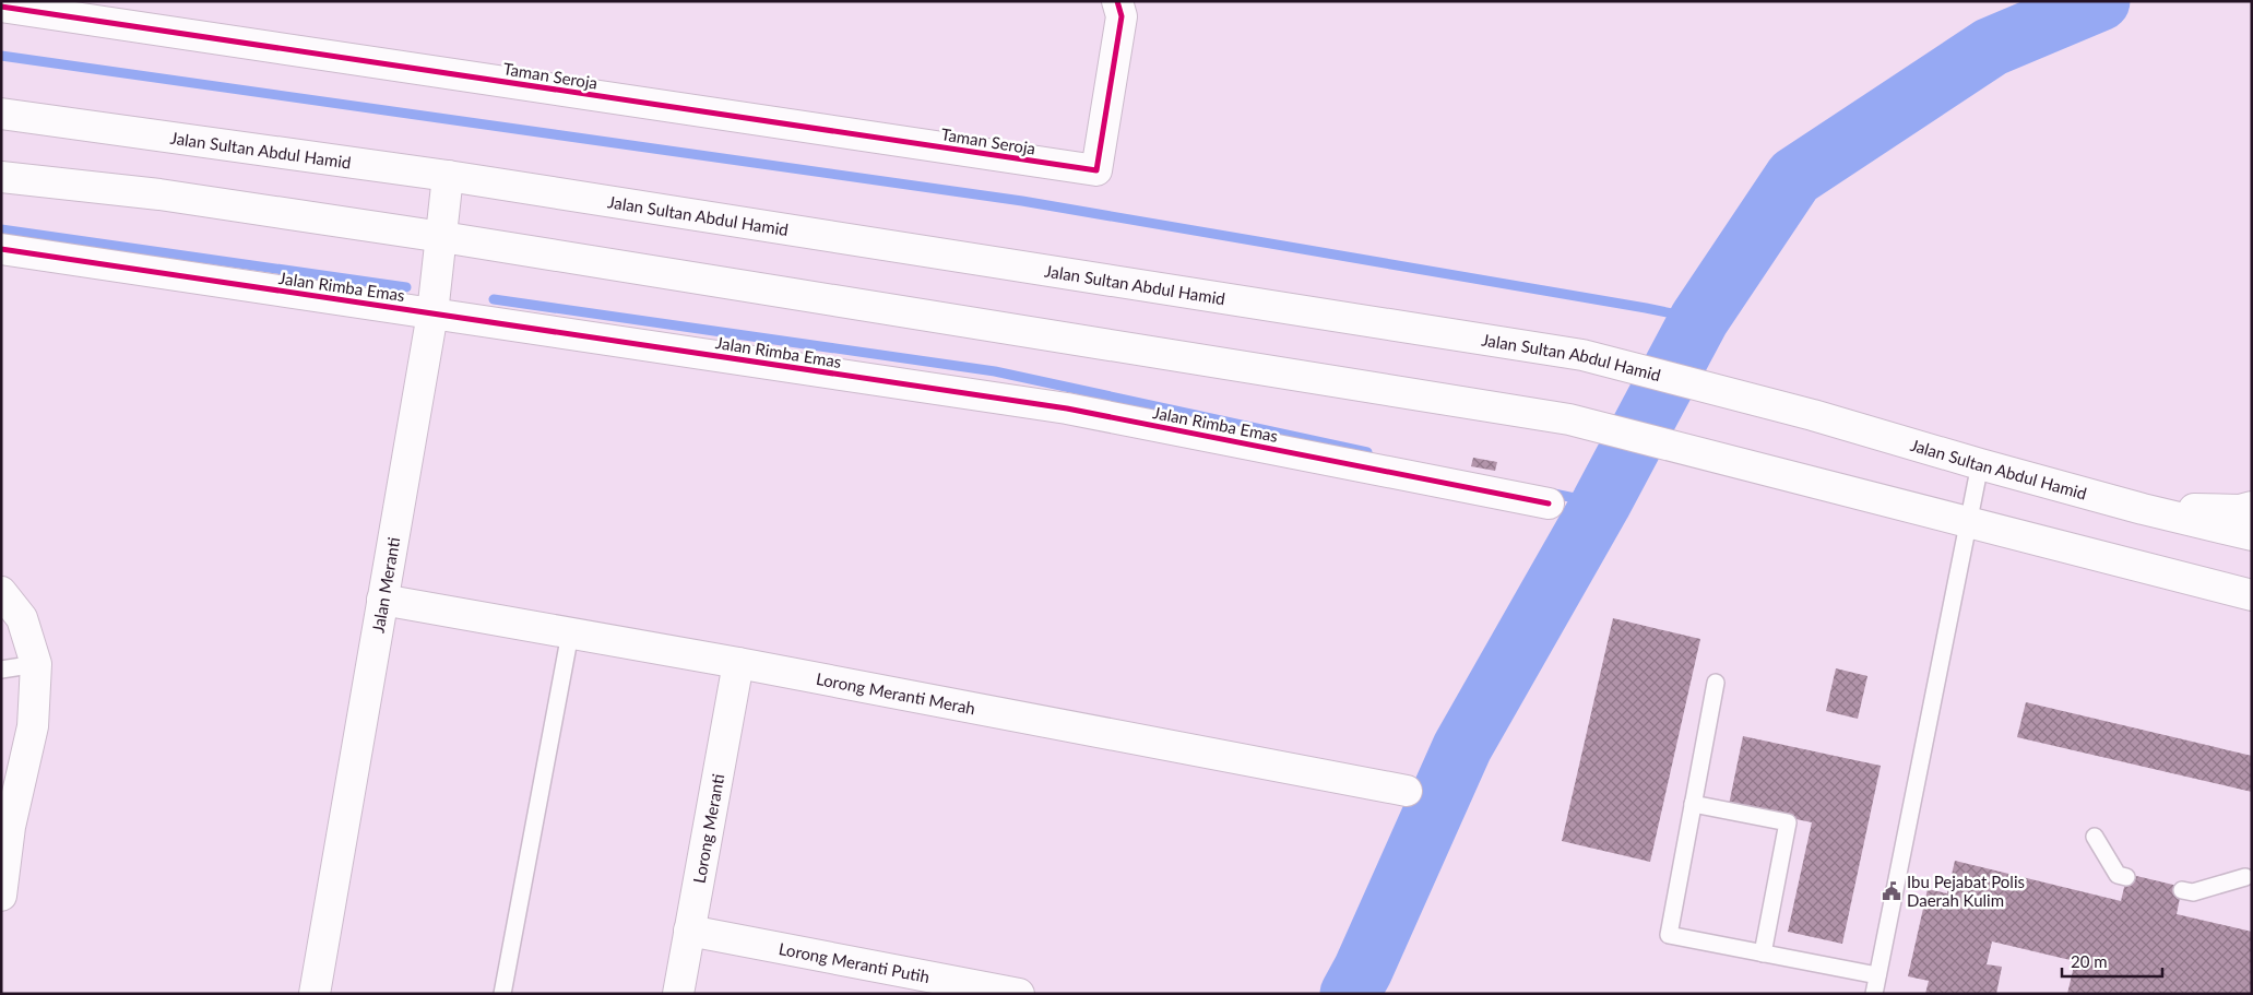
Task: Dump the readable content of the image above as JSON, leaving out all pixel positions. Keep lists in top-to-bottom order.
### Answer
{
  "streets": {
    "street": [
      "Taman Seroja",
      "Jalan Sultan Abdul Hamid",
      "Jalan Rimba Emas",
      "Jalan Meranti",
      "Lorong Meranti Merah",
      "Lorong Meranti",
      "Lorong Meranti Putih"
    ]
  },
  "crossings": [
    ["Jalan Sultan Abdul Hamid", "Jalan Meranti"],
    ["Jalan Rimba Emas", "Jalan Meranti"],
    ["Jalan Meranti", "Lorong Meranti Merah"],
    ["Lorong Meranti Merah", "Lorong Meranti"],
    ["Lorong Meranti", "Lorong Meranti Putih"]
  ],
  "places": {
    "public building": ["Ibu Pejabat Polis Daerah Kulim"]
  },
  "scale_bar": "20 m"
}
